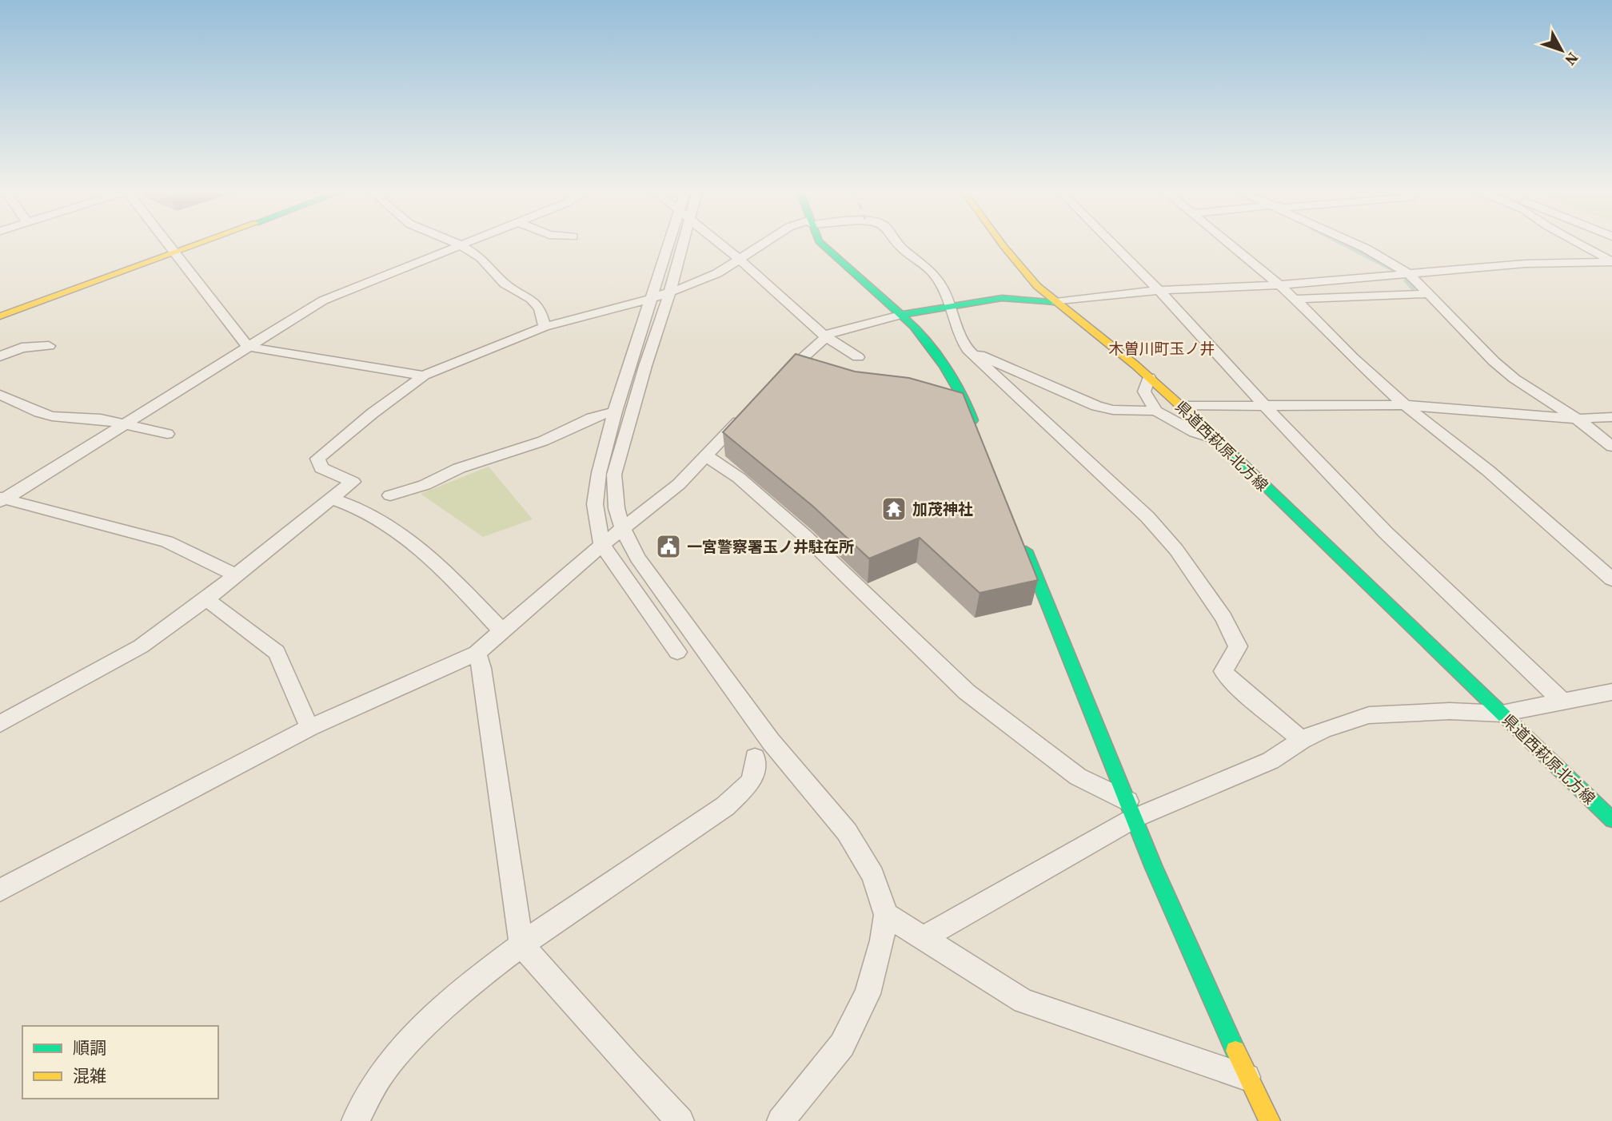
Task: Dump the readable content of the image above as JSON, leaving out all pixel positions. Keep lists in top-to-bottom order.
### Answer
{
  "streets": {
    "main road": ["県道西萩原北方線"]
  },
  "districts": ["木曽川町玉ノ井"],
  "places": {
    "temple": ["加茂神社"],
    "public building": ["一宮警察署玉ノ井駐在所"]
  },
  "legend": ["順調", "混雑"],
  "north": "bottom right"
}
